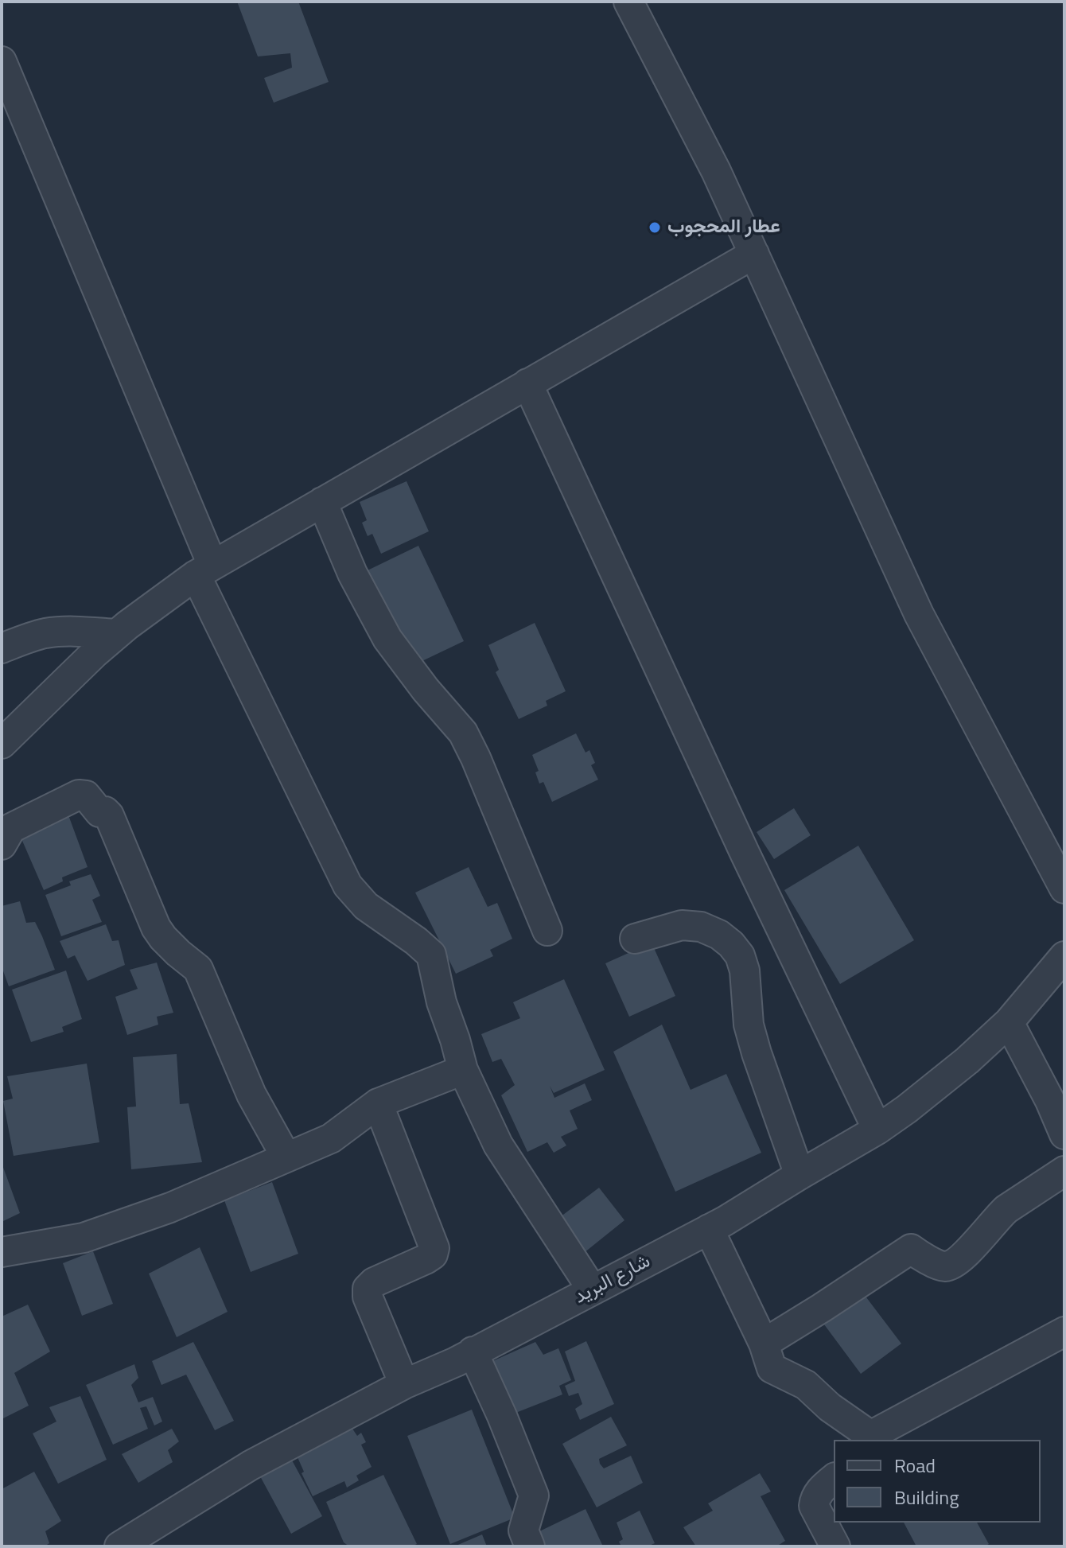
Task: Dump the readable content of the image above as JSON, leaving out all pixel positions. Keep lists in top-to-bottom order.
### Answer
{
  "streets": {
    "street": ["شارع البريد"]
  },
  "places": ["عطار المحجوب"],
  "legend": ["Road", "Building"]
}
